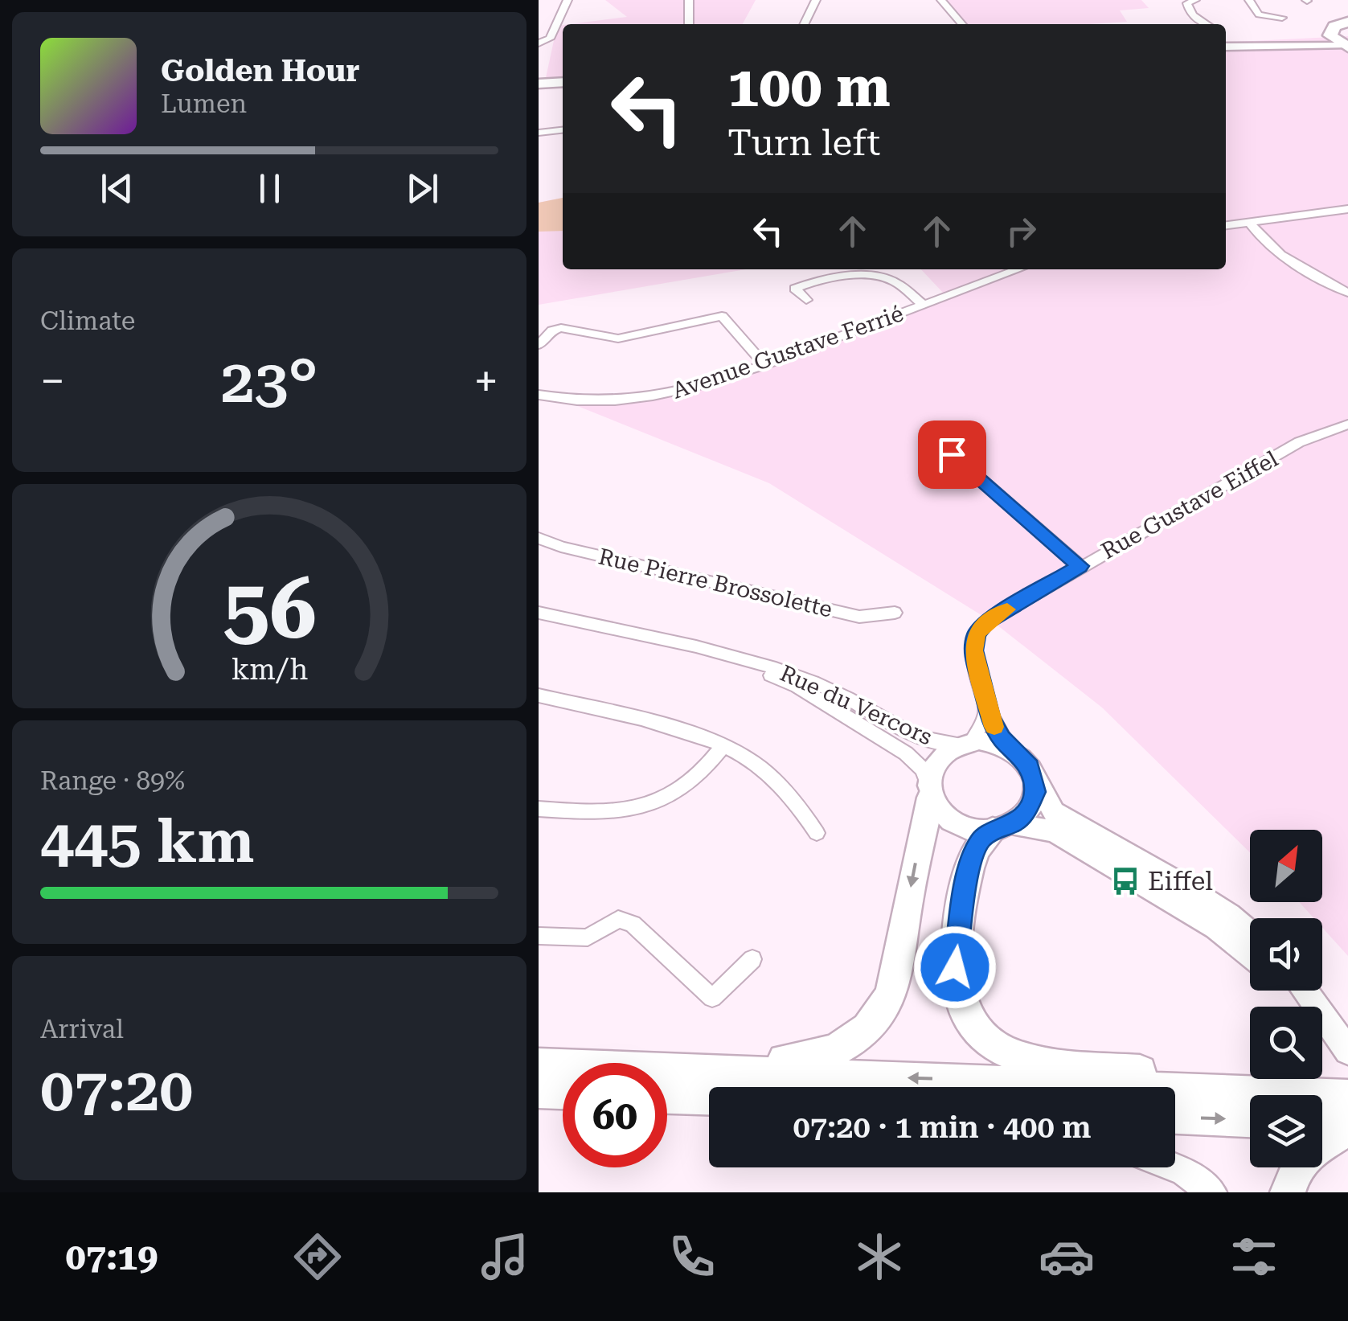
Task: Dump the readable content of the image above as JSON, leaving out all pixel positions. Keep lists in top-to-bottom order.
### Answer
{
  "streets": {
    "street": [
      "Avenue Gustave Ferrié",
      "Rue Gustave Eiffel",
      "Rue Pierre Brossolette",
      "Rue du Vercors"
    ]
  },
  "crossings": [
    ["Rue Gustave Eiffel", "Rue du Vercors"]
  ],
  "places": {
    "bus stop": ["Eiffel"]
  },
  "north": "top right",
  "page": {
    "turn": ["100 m", "Turn left"],
    "song": ["Golden Hour", "Lumen"],
    "tile": [
      "Climate",
      ["Range · 89%", "445 km"],
      ["Arrival", "07:20"]
    ],
    "heat": ["−", "23°", "+"],
    "limit": "60",
    "trip": "07:20 · 1 min · 400 m",
    "tabs": "07:19",
    "gauge": ["56", "km/h"]
  }
}
